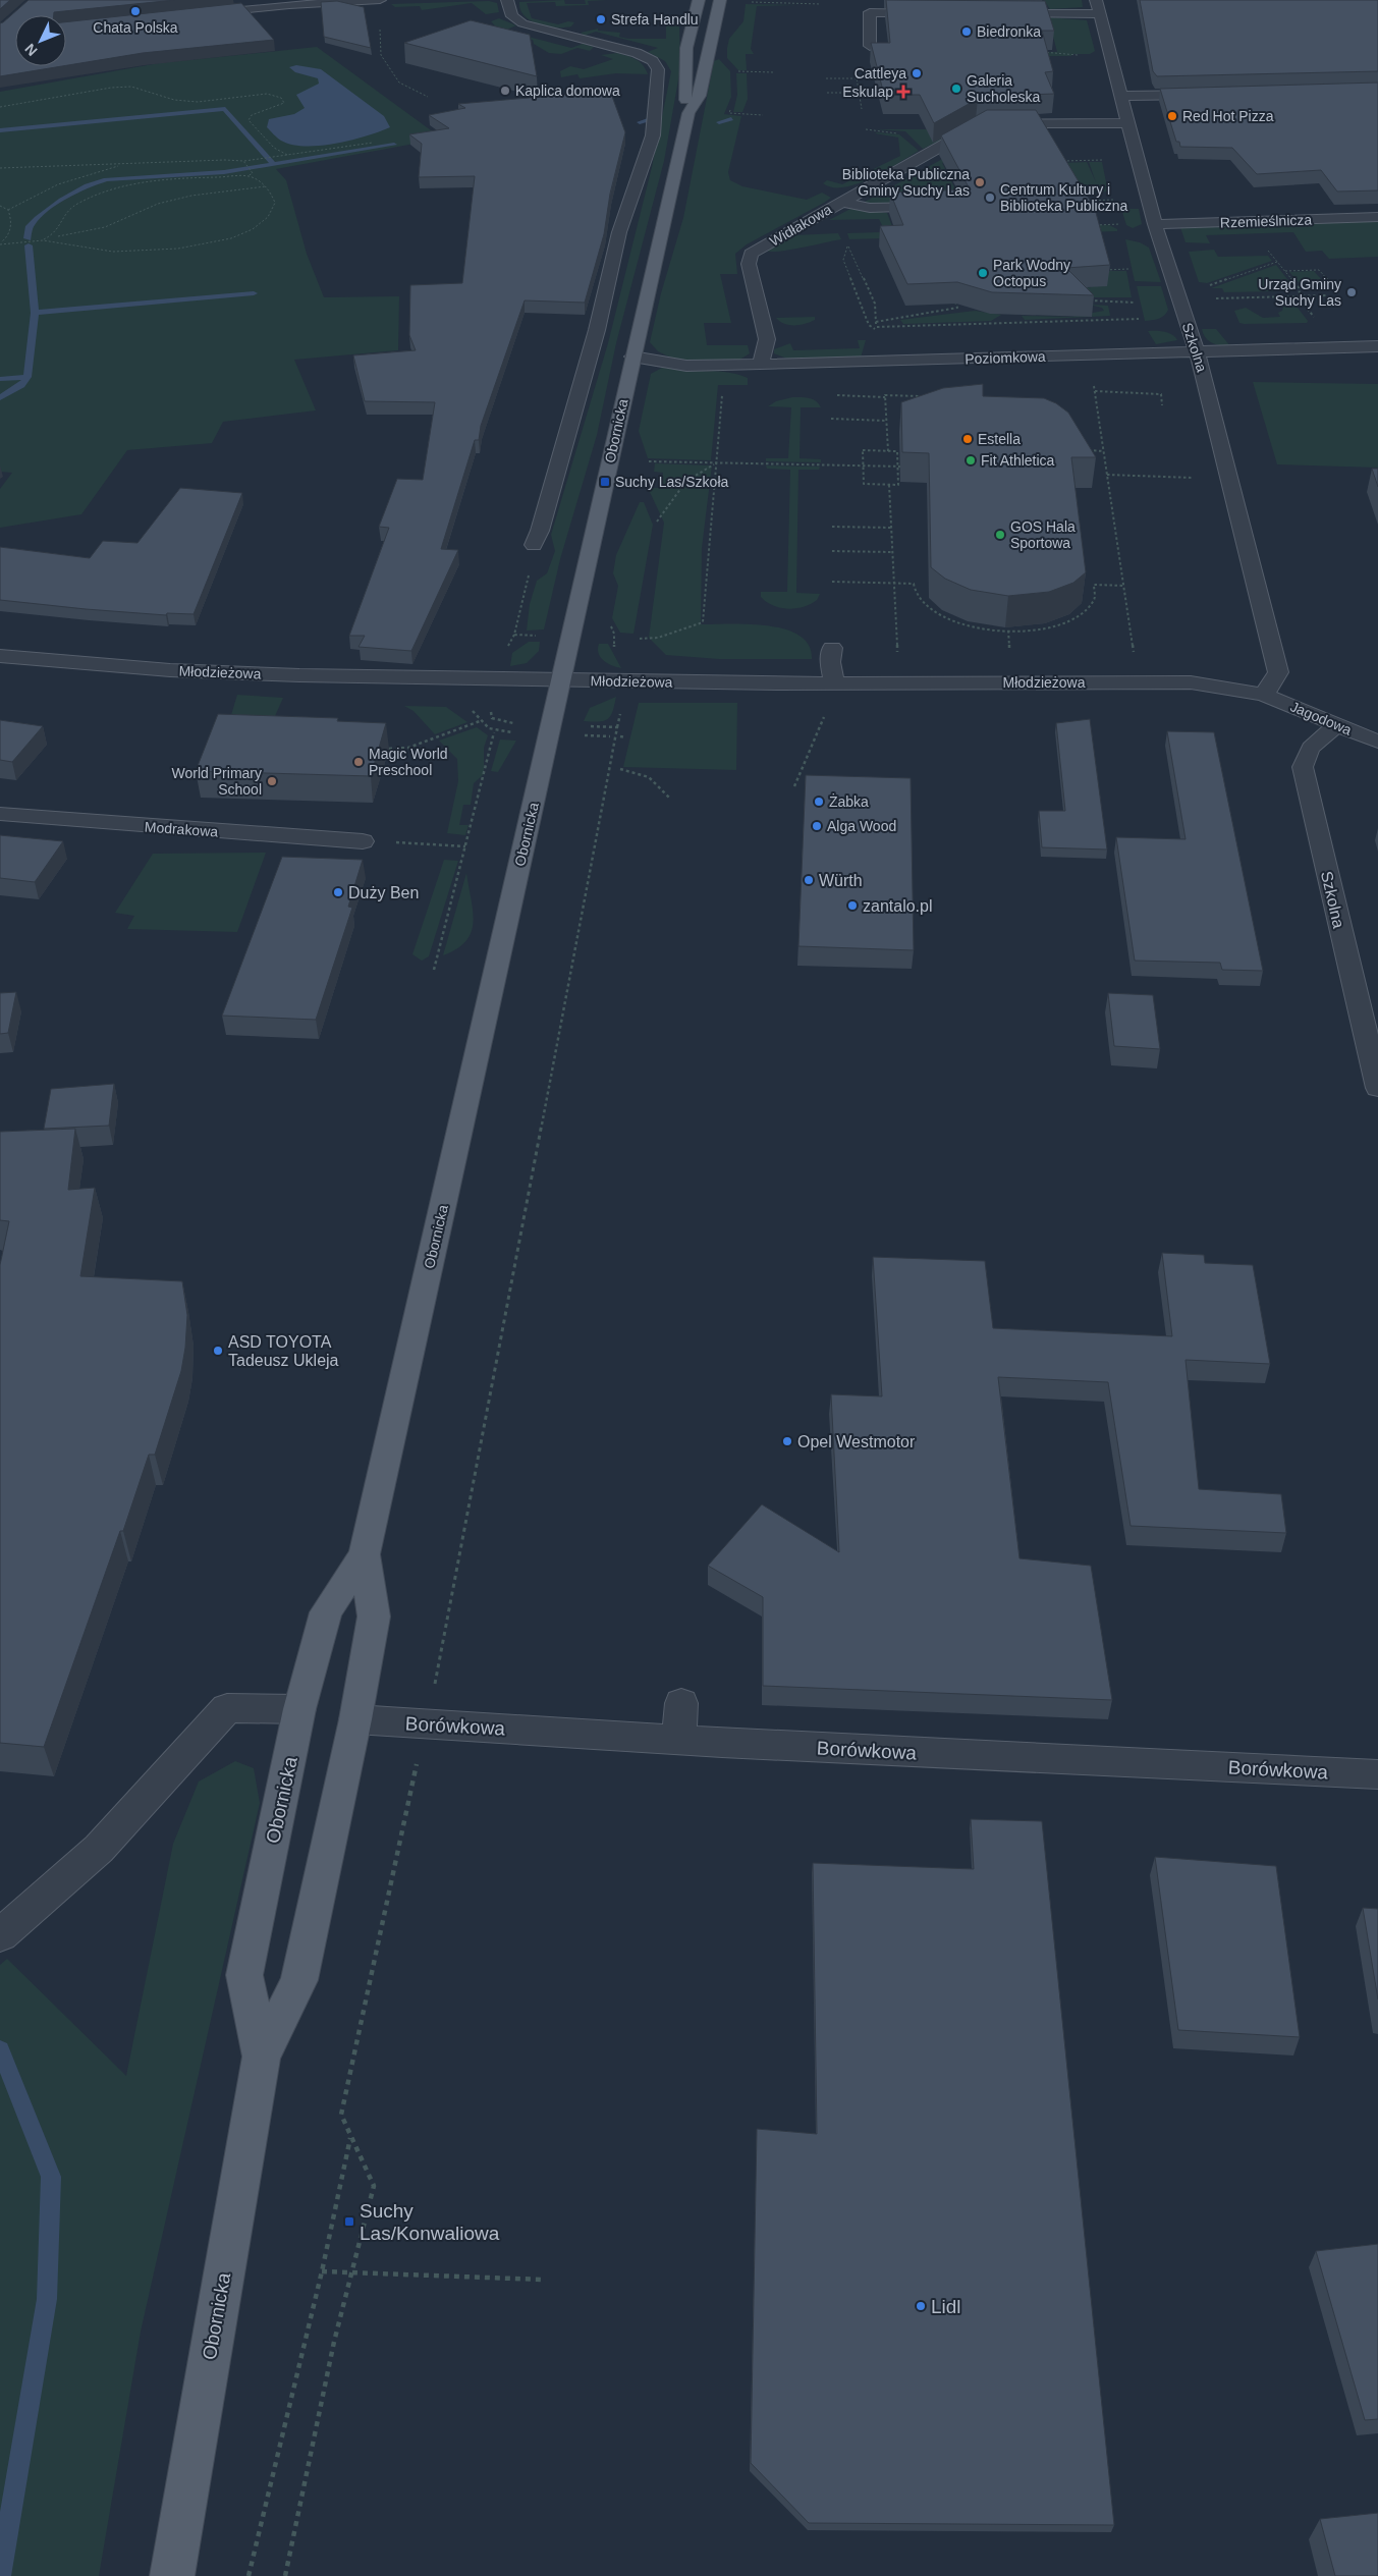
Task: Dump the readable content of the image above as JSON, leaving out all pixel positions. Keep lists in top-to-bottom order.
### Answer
{
  "streets": {
    "main road": ["Obornicka"],
    "street": [
      "Rzemieślnicza",
      "Widłakowa",
      "Szkolna",
      "Poziomkowa",
      "Młodzieżowa",
      "Jagodowa",
      "Modrakowa",
      "Borówkowa"
    ]
  },
  "crossings": [
    ["Rzemieślnicza", "Szkolna"],
    ["Widłakowa", "Szkolna"],
    ["Widłakowa", "Poziomkowa"],
    ["Szkolna", "Poziomkowa"],
    ["Szkolna", "Młodzieżowa"],
    ["Szkolna", "Jagodowa"],
    ["Poziomkowa", "Obornicka"],
    ["Obornicka", "Młodzieżowa"],
    ["Obornicka", "Borówkowa"],
    ["Młodzieżowa", "Jagodowa"]
  ],
  "places": {
    "other": [
      "Chata Polska",
      "Strefa Handlu",
      "Biedronka",
      "Cattleya",
      "Galeria Sucholeska",
      "Kaplica domowa",
      "Red Hot Pizza",
      "Biblioteka Publiczna Gminy Suchy Las",
      "Centrum Kultury i Biblioteka Publiczna",
      "Park Wodny Octopus",
      "Urząd Gminy Suchy Las",
      "Estella",
      "Fit Athletica",
      "GOS Hala Sportowa",
      "Magic World Preschool",
      "World Primary School",
      "Żabka",
      "Alga Wood",
      "Würth",
      "Duży Ben",
      "zantalo.pl",
      "ASD TOYOTA Tadeusz Ukleja",
      "Opel Westmotor",
      "Lidl"
    ],
    "health": ["Eskulap"],
    "transit": ["Suchy Las/Szkoła", "Suchy Las/Konwaliowa"]
  },
  "north": "bottom left"
}
